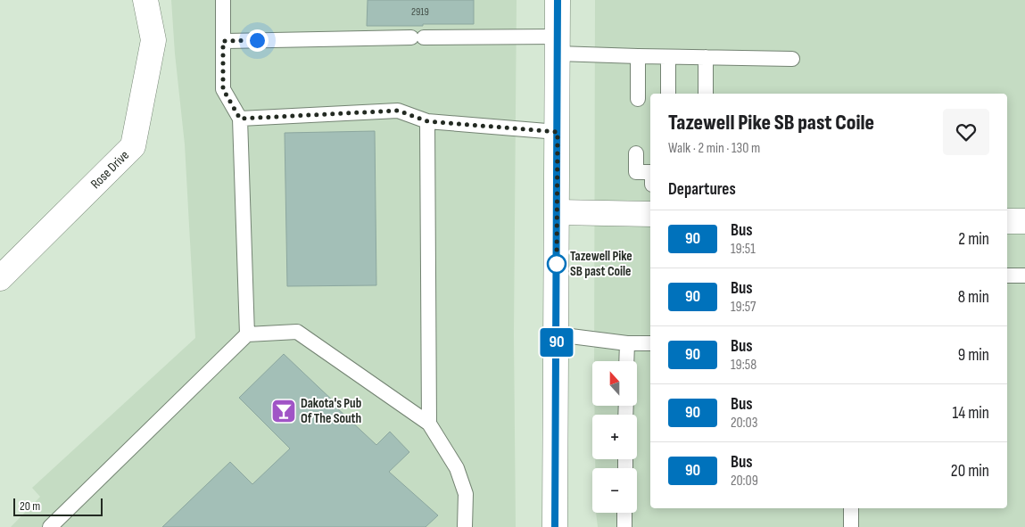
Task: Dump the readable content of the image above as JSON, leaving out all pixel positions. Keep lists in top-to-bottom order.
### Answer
{
  "streets": {
    "main road": ["Rose Drive"]
  },
  "places": {
    "other": ["Tazewell Pike SB past Coile"],
    "bar": ["Dakota's Pub Of The South"]
  },
  "lines": ["bus line 90"],
  "house_numbers": ["2919"],
  "scale_bar": "20 m",
  "north": "top",
  "page": {
    "on_map": "90",
    "heading": [
      ["Tazewell Pike SB past Coile", "Walk · 2 min · 130 m"],
      "Departures"
    ],
    "list": [
      {
        "mark": "90",
        "name": "Bus",
        "note": "19:51",
        "value": "2 min"
      },
      {
        "mark": "90",
        "name": "Bus",
        "note": "19:57",
        "value": "8 min"
      },
      {
        "mark": "90",
        "name": "Bus",
        "note": "19:58",
        "value": "9 min"
      },
      {
        "mark": "90",
        "name": "Bus",
        "note": "20:03",
        "value": "14 min"
      },
      {
        "mark": "90",
        "name": "Bus",
        "note": "20:09",
        "value": "20 min"
      }
    ],
    "map_buttons": ["+", "−"],
    "scale": "20 m"
  }
}
